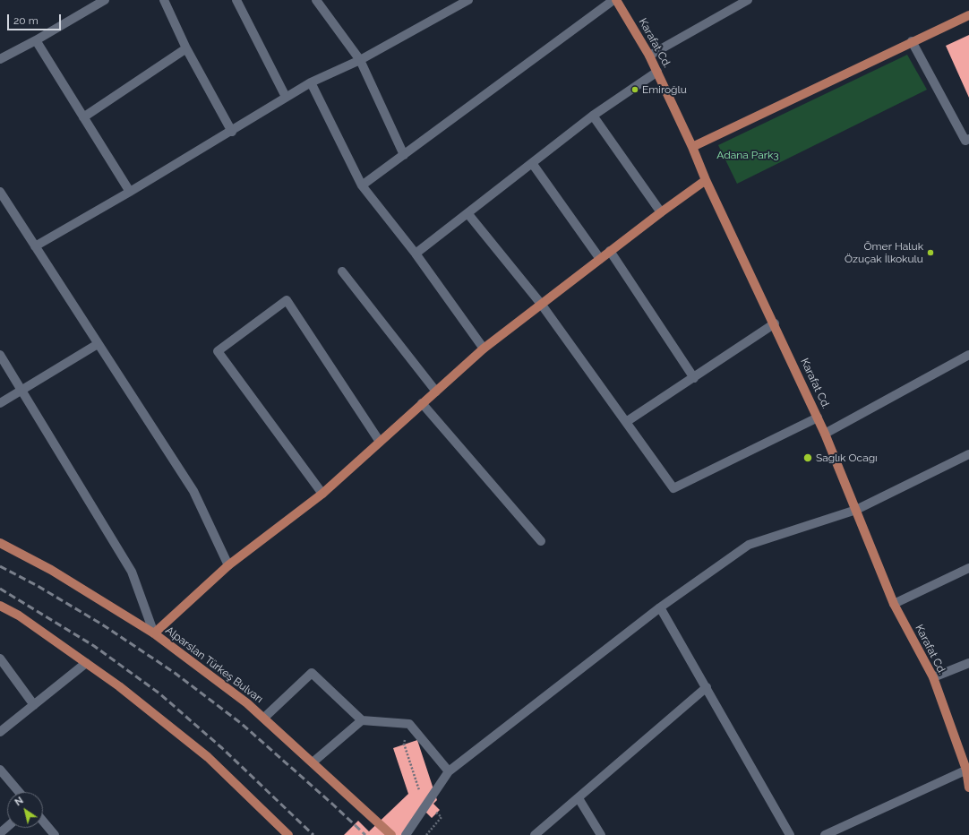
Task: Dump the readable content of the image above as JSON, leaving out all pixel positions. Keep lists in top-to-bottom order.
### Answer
{
  "streets": {
    "main road": ["Karafat Cd.", "Alparslan Türkeş Bulvarı"]
  },
  "parks": ["Adana Park3"],
  "places": ["Emiroğlu", "Ömer Haluk Özuçak İlkokulu", "Saglık Ocagı"],
  "scale_bar": "20 m",
  "north": "top left"
}
